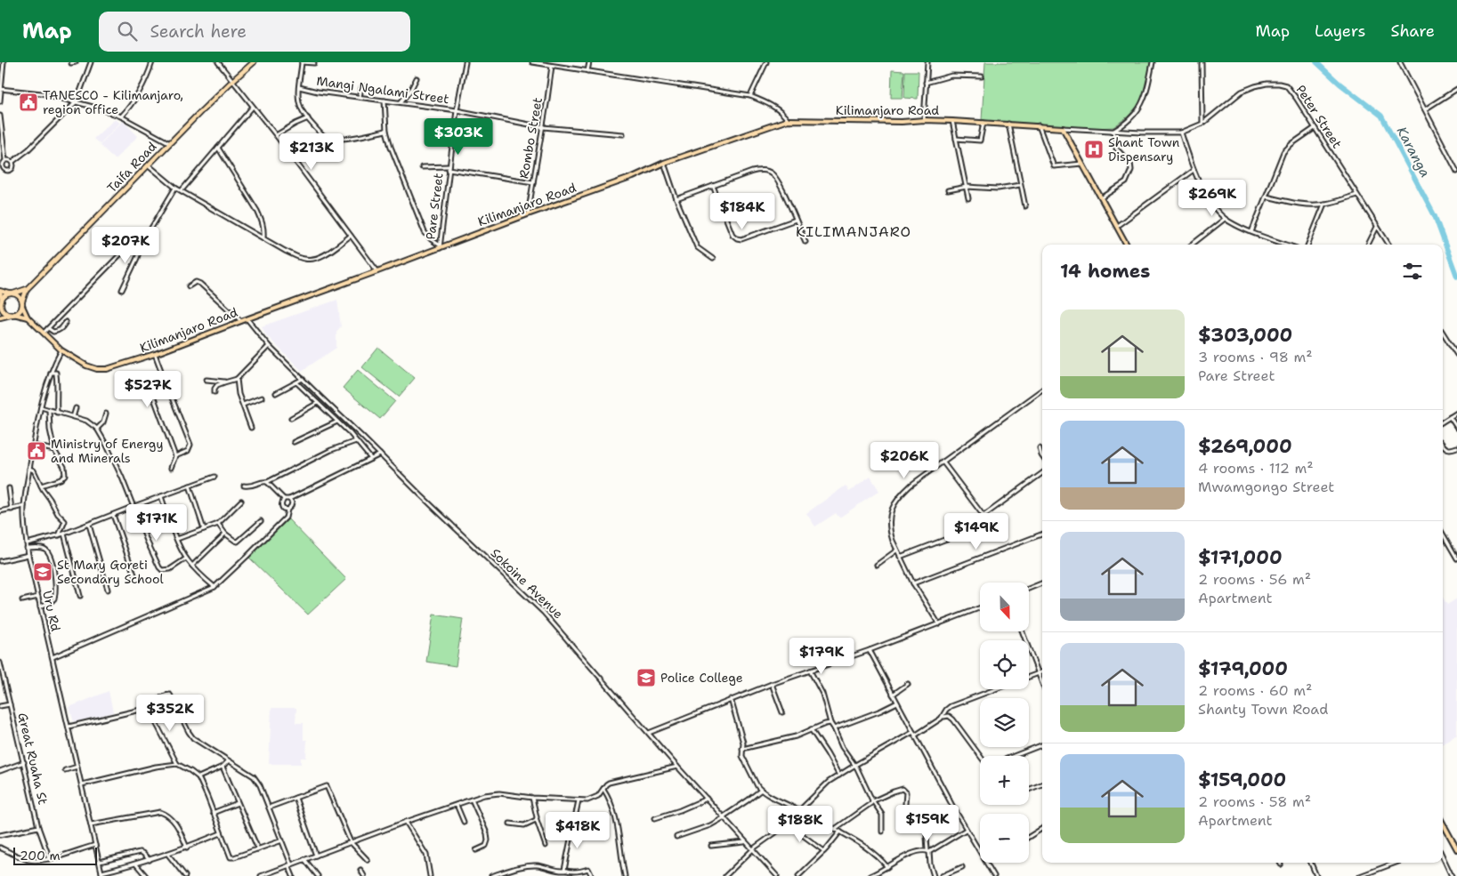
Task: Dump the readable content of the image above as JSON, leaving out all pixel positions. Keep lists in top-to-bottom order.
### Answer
{
  "streets": {
    "highway": ["Taifa Road"],
    "main road": ["Kilimanjaro Road"],
    "street": [
      "Mangi Ngalami Street",
      "Peter Street",
      "Rombo Street",
      "Pare Street",
      "Sokoine Avenue",
      "Uru Rd",
      "Great Ruaha St"
    ]
  },
  "crossings": [
    ["Mangi Ngalami Street", "Rombo Street"],
    ["Mangi Ngalami Street", "Pare Street"],
    ["Kilimanjaro Road", "Peter Street"],
    ["Kilimanjaro Road", "Rombo Street"],
    ["Kilimanjaro Road", "Taifa Road"],
    ["Kilimanjaro Road", "Pare Street"],
    ["Kilimanjaro Road", "Sokoine Avenue"],
    ["Kilimanjaro Road", "Uru Rd"]
  ],
  "districts": ["KILIMANJARO"],
  "water": ["Karanga"],
  "places": {
    "public building": ["TANESCO - Kilimanjaro, region office", "Ministry of Energy and Minerals"],
    "hospital": ["Shant Town Dispensary"],
    "school or university": ["St Mary Goreti Secondary School", "Police College"]
  },
  "scale_bar": "200 m",
  "north": "bottom",
  "page": {
    "header": "Map",
    "search": "Search here",
    "nav": ["Map", "Layers", "Share"],
    "price": [
      "$303K",
      "$213K",
      "$269K",
      "$184K",
      "$207K",
      "$527K",
      "$206K",
      "$171K",
      "$149K",
      "$179K",
      "$352K",
      "$159K",
      "$188K",
      "$418K"
    ],
    "heading": "14 homes",
    "list": [
      {
        "name": "$303,000",
        "note": "3 rooms · 98 m² · Pare Street"
      },
      {
        "name": "$269,000",
        "note": "4 rooms · 112 m² · Mwamgongo Street"
      },
      {
        "name": "$171,000",
        "note": "2 rooms · 56 m² · Apartment"
      },
      {
        "name": "$179,000",
        "note": "2 rooms · 60 m² · Shanty Town Road"
      },
      {
        "name": "$159,000",
        "note": "2 rooms · 58 m² · Apartment"
      }
    ],
    "map_buttons": ["+", "−"],
    "scale": "200 m"
  }
}
